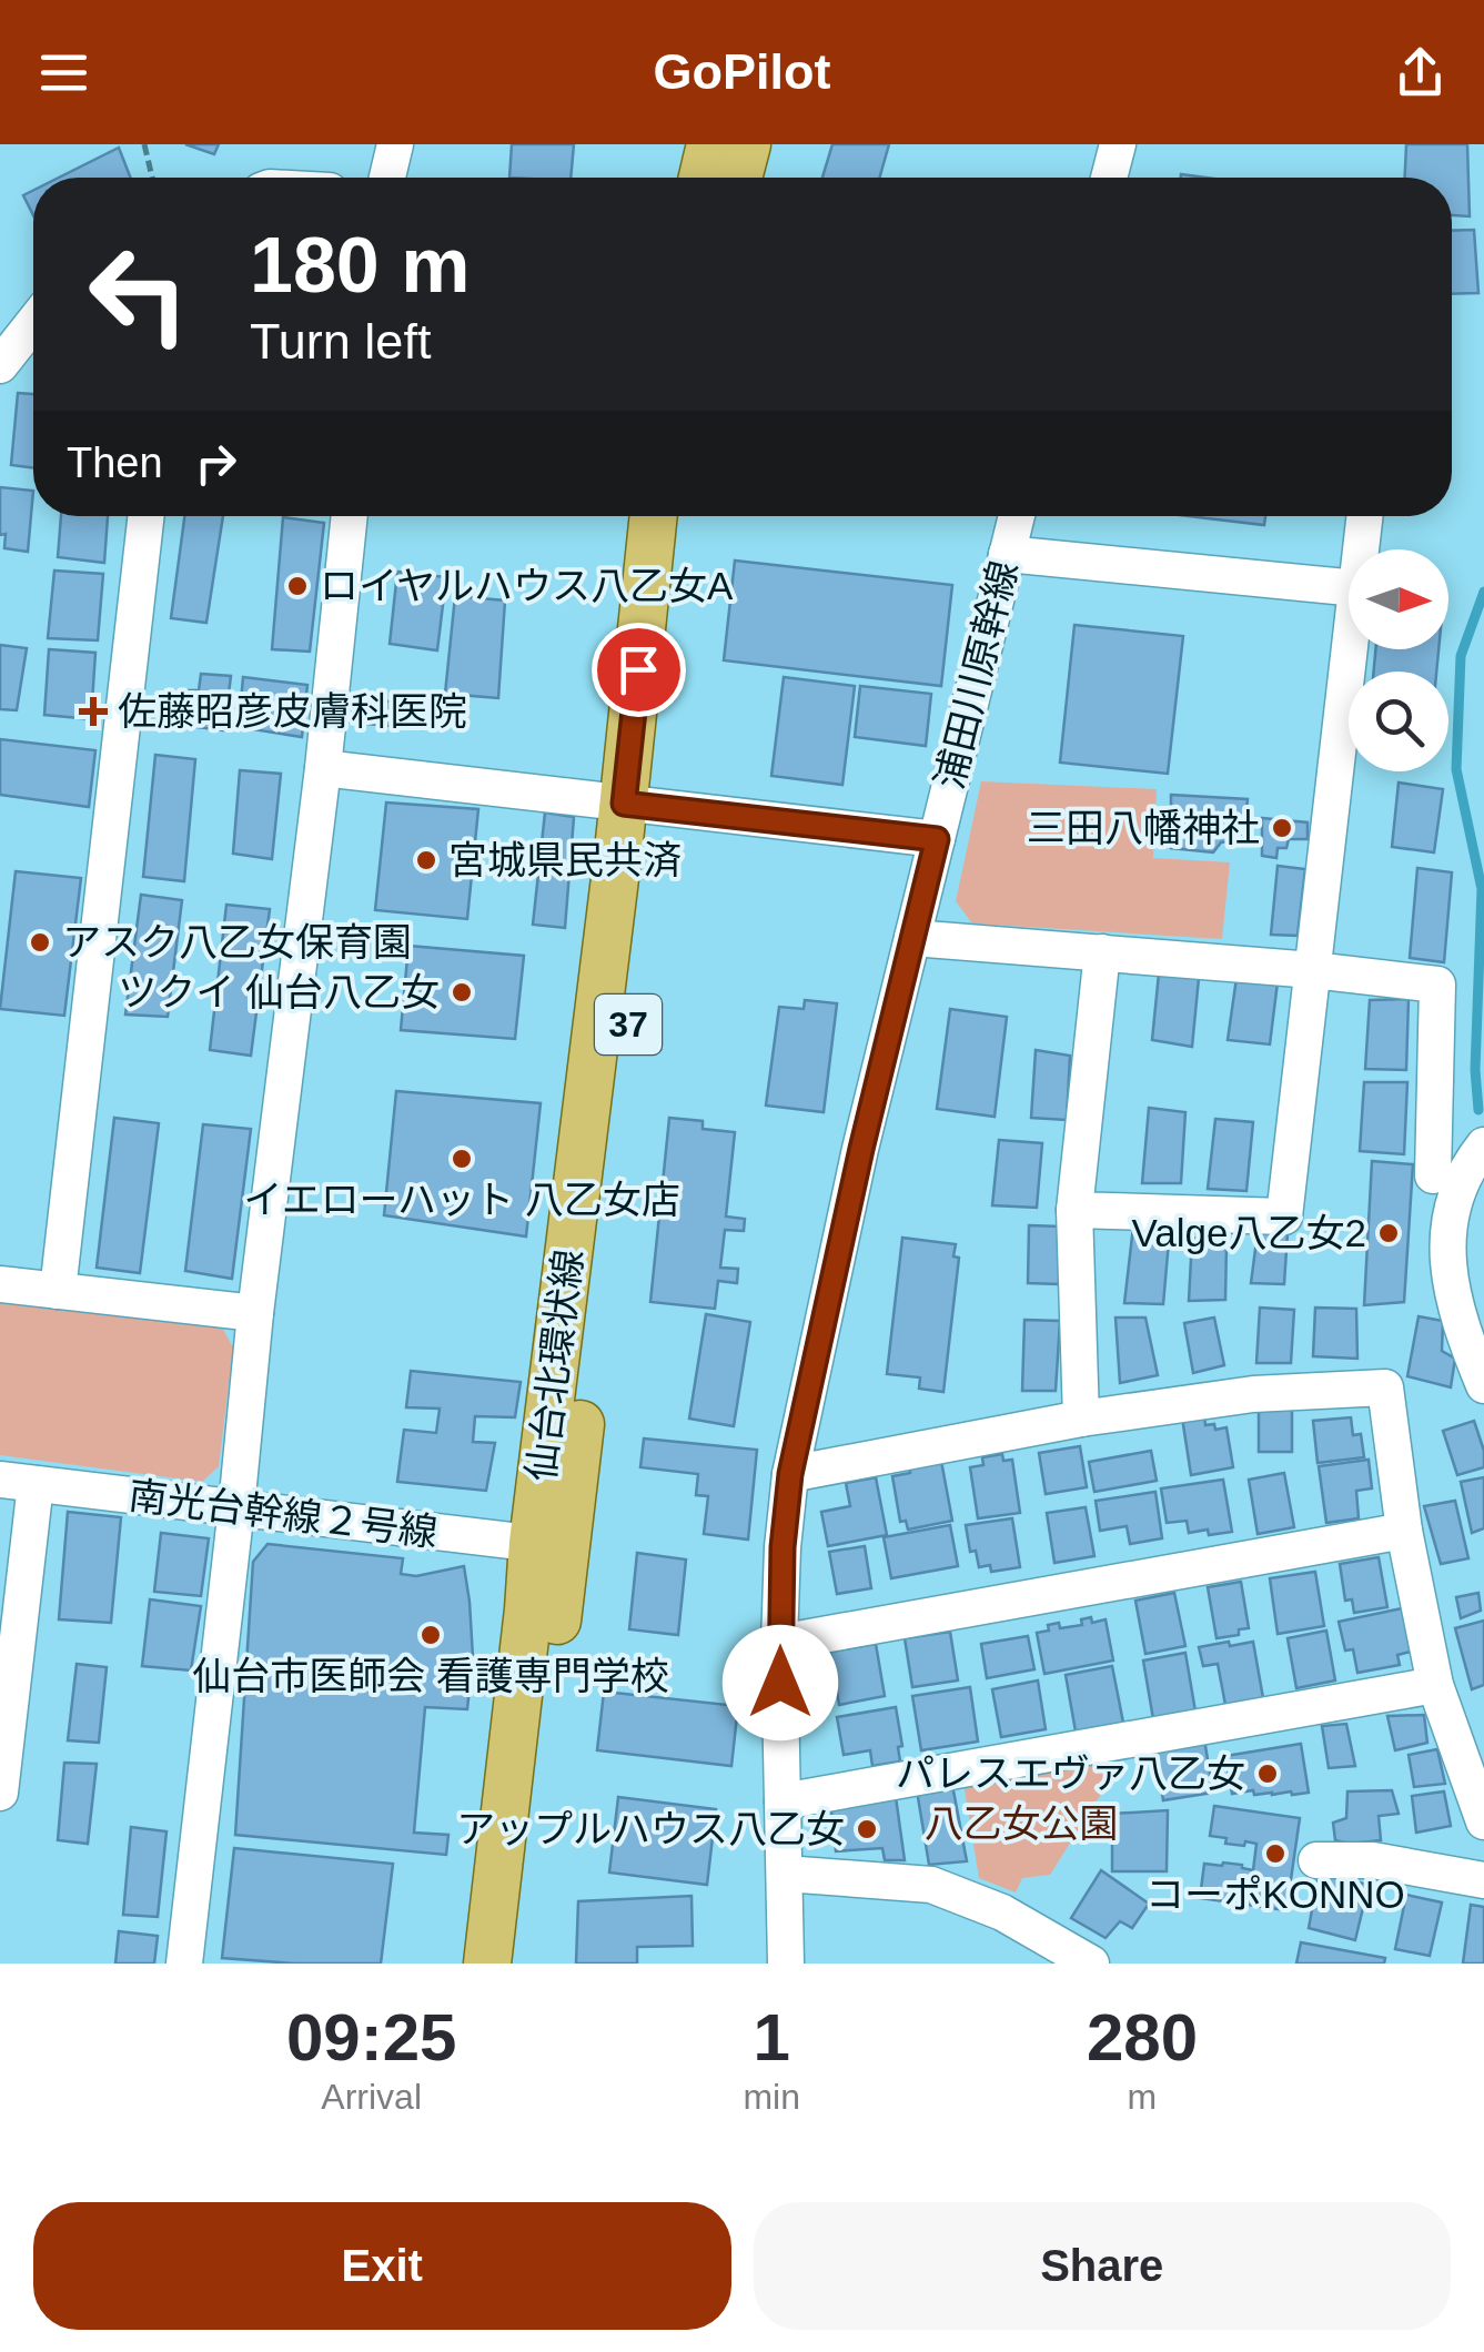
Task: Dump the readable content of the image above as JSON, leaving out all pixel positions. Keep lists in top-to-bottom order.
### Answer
{
  "streets": {
    "main road": ["37", "仙台北環状線"],
    "street": ["浦田川原幹線", "南光台幹線２号線"]
  },
  "crossings": [
    ["仙台北環状線", "南光台幹線２号線"]
  ],
  "parks": ["八乙女公園"],
  "places": {
    "other": [
      "ロイヤルハウス八乙女A",
      "三田八幡神社",
      "宮城県民共済",
      "アスク八乙女保育園",
      "ツクイ 仙台八乙女",
      "イエローハット 八乙女店",
      "Valge八乙女2",
      "仙台市医師会 看護専門学校",
      "パレスエヴァ八乙女",
      "アップルハウス八乙女",
      "コーポKONNO"
    ],
    "health": ["佐藤昭彦皮膚科医院"]
  },
  "north": "right",
  "page": {
    "header": "GoPilot",
    "turn": ["180 m", "Turn left"],
    "then": "Then",
    "eta": [
      "09:25",
      "Arrival",
      "1",
      "min",
      "280",
      "m"
    ],
    "buttons": ["Exit", "Share"]
  }
}
